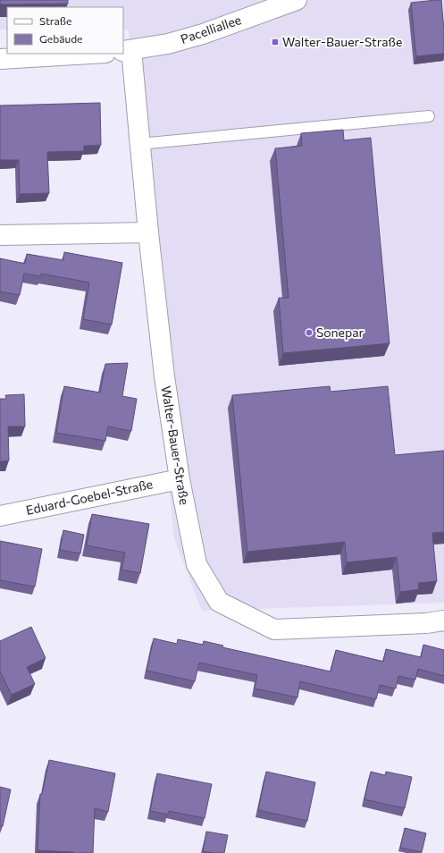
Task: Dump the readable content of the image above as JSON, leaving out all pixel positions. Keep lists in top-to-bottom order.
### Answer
{
  "streets": {
    "street": ["Pacelliallee", "Walter-Bauer-Straße", "Eduard-Goebel-Straße"]
  },
  "crossings": [
    ["Pacelliallee", "Walter-Bauer-Straße"],
    ["Walter-Bauer-Straße", "Eduard-Goebel-Straße"]
  ],
  "places": {
    "transit": ["Walter-Bauer-Straße"],
    "other": ["Sonepar"]
  },
  "legend": ["Straße", "Gebäude"]
}
